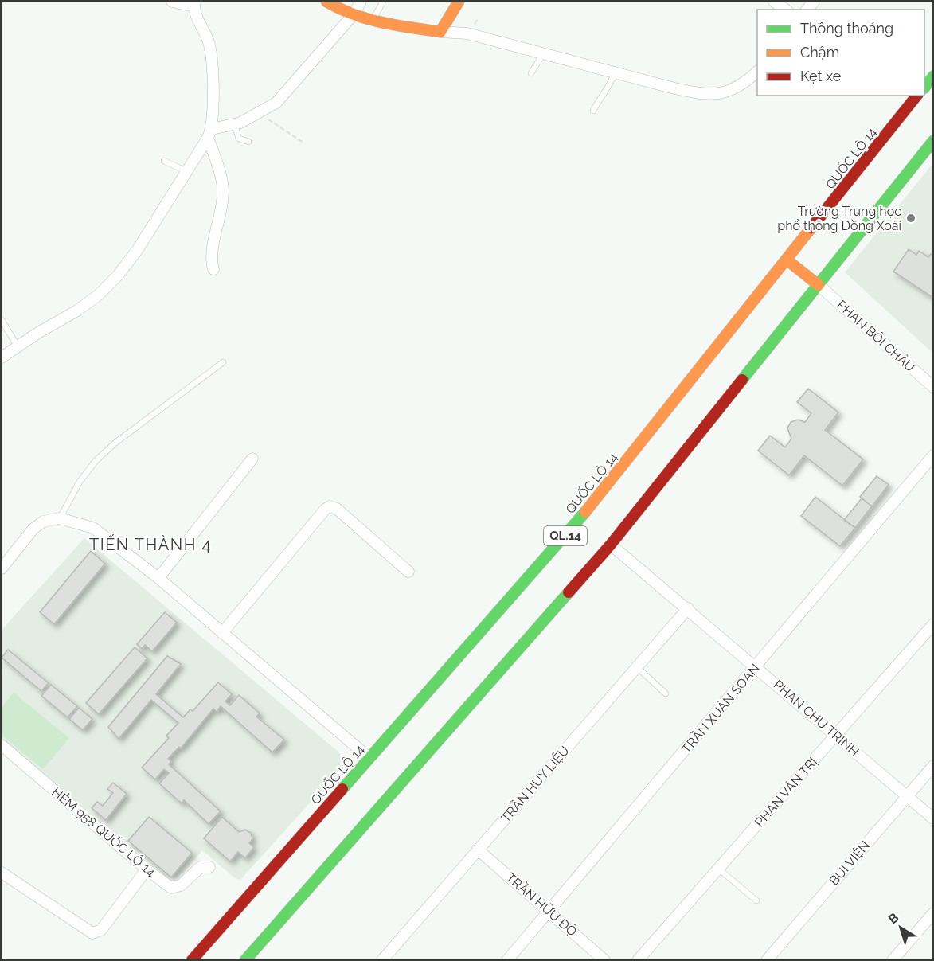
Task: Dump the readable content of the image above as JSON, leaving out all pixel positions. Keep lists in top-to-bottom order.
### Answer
{
  "streets": {
    "main road": ["QUỐC LỘ 14", "QL.14"],
    "street": [
      "PHAN BỘI CHÂU",
      "TRẦN XUÂN SOẠN",
      "PHAN CHU TRINH",
      "TRẦN HUY LIỆU",
      "PHAN VĂN TRỊ",
      "HẺM 958 QUỐC LỘ 14",
      "BÙI VIỆN",
      "TRẦN HỮU ĐỘ"
    ]
  },
  "crossings": [
    ["PHAN BỘI CHÂU", "QL.14"],
    ["QL.14", "PHAN CHU TRINH"],
    ["TRẦN XUÂN SOẠN", "PHAN CHU TRINH"],
    ["TRẦN XUÂN SOẠN", "TRẦN HỮU ĐỘ"],
    ["PHAN CHU TRINH", "TRẦN HUY LIỆU"],
    ["PHAN CHU TRINH", "PHAN VĂN TRỊ"],
    ["PHAN CHU TRINH", "BÙI VIỆN"],
    ["TRẦN HUY LIỆU", "TRẦN HỮU ĐỘ"]
  ],
  "districts": ["TIẾN THÀNH 4"],
  "places": ["Trường Trung học phổ thông Đồng Xoài"],
  "legend": ["Thông thoáng", "Chậm", "Kẹt xe"],
  "north": "top left"
}
